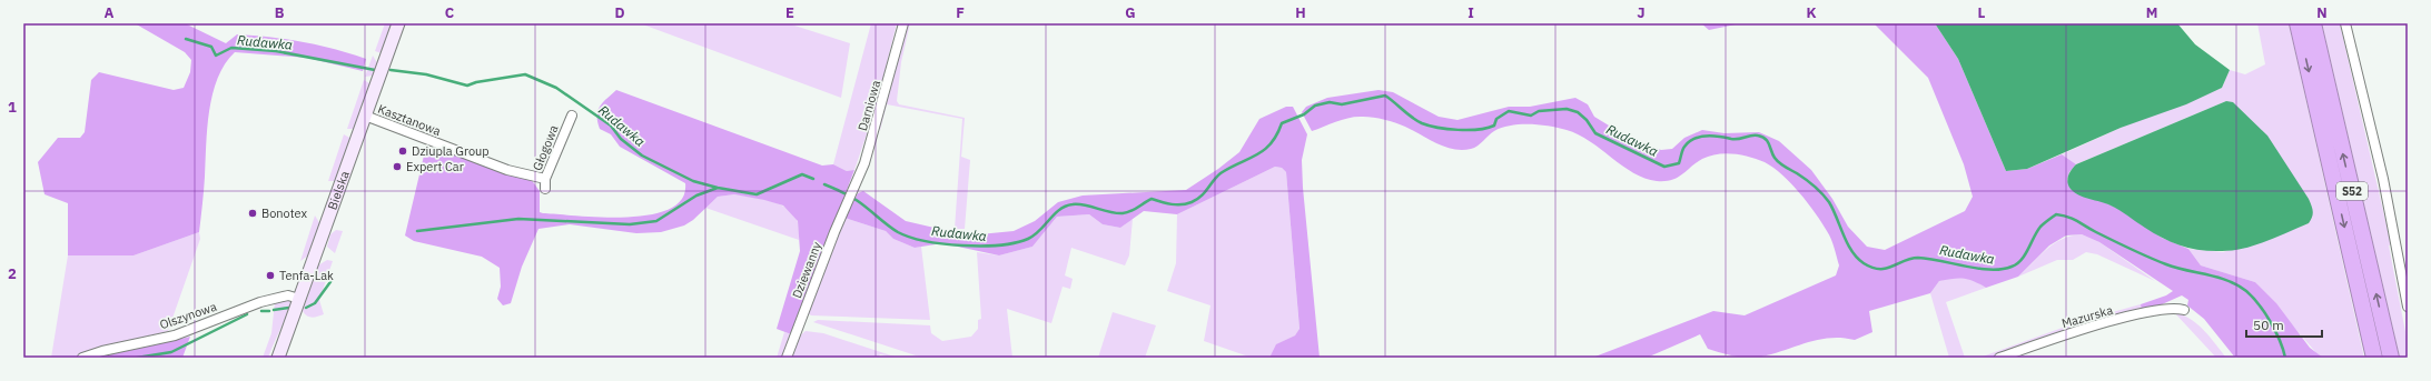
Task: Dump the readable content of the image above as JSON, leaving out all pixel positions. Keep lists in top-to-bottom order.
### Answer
{
  "streets": {
    "highway": ["S52"],
    "main road": ["Bielska"],
    "street": [
      "Darniowa",
      "Kasztanowa",
      "Głogowa",
      "Dziewanny",
      "Olszynowa",
      "Mazurska"
    ]
  },
  "crossings": [
    ["Darniowa", "Dziewanny"],
    ["Kasztanowa", "Głogowa"],
    ["Kasztanowa", "Bielska"],
    ["Bielska", "Olszynowa"]
  ],
  "water": ["Rudawka"],
  "places": [
    "Dziupla Group",
    "Expert Car",
    "Bonotex",
    "Tenfa-Lak"
  ],
  "scale_bar": "50 m",
  "grid": {
    "columns": [
      "A",
      "B",
      "C",
      "D",
      "E",
      "F",
      "G",
      "H",
      "I",
      "J",
      "K",
      "L",
      "M",
      "N"
    ],
    "rows": ["1", "2"]
  }
}
